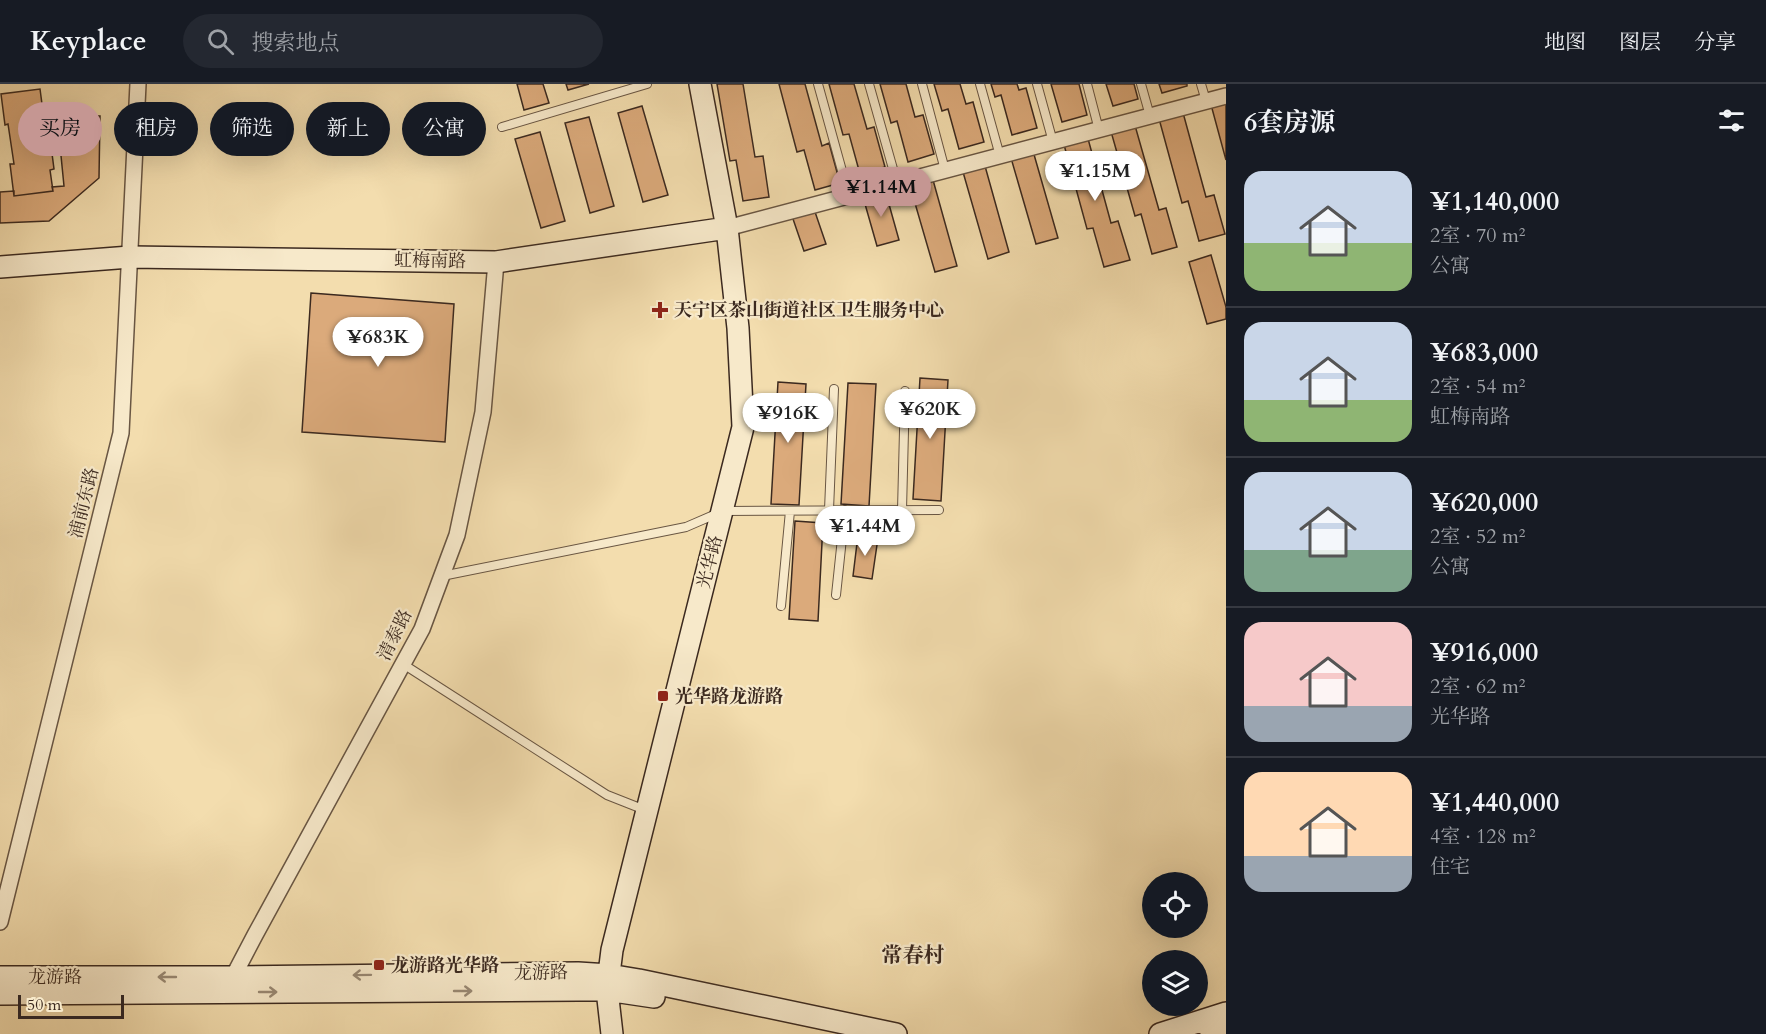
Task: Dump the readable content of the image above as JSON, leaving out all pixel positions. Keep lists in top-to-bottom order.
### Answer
{
  "streets": {
    "main road": ["虹梅南路", "光华路", "龙游路"],
    "street": ["浦前东路", "清泰路"]
  },
  "crossings": [
    ["虹梅南路", "浦前东路"],
    ["虹梅南路", "光华路"],
    ["虹梅南路", "清泰路"],
    ["光华路", "龙游路"],
    ["清泰路", "龙游路"]
  ],
  "districts": ["常春村"],
  "places": {
    "health": ["天宁区茶山街道社区卫生服务中心"],
    "transit": ["光华路龙游路", "龙游路光华路"]
  },
  "scale_bar": "50 m",
  "page": {
    "header": "Keyplace",
    "search": "搜索地点",
    "nav": ["地图", "图层", "分享"],
    "heading": "6套房源",
    "chip": [
      "买房",
      "租房",
      "筛选",
      "新上",
      "公寓"
    ],
    "price": [
      "¥1.15M",
      "¥1.14M",
      "¥683K",
      "¥620K",
      "¥916K",
      "¥1.44M"
    ],
    "list": [
      {
        "name": "¥1,140,000",
        "note": "2室 · 70 m² · 公寓"
      },
      {
        "name": "¥683,000",
        "note": "2室 · 54 m² · 虹梅南路"
      },
      {
        "name": "¥620,000",
        "note": "2室 · 52 m² · 公寓"
      },
      {
        "name": "¥916,000",
        "note": "2室 · 62 m² · 光华路"
      },
      {
        "name": "¥1,440,000",
        "note": "4室 · 128 m² · 住宅"
      }
    ],
    "scale": "50 m"
  }
}
